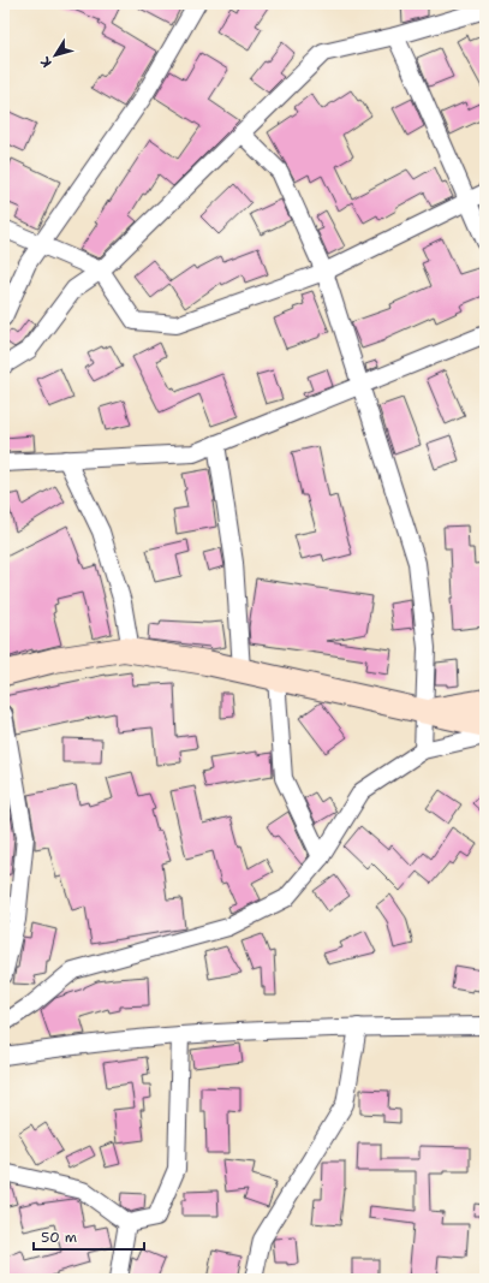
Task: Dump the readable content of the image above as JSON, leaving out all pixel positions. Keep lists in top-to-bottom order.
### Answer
{
  "scale_bar": "50 m",
  "north": "bottom left"
}
